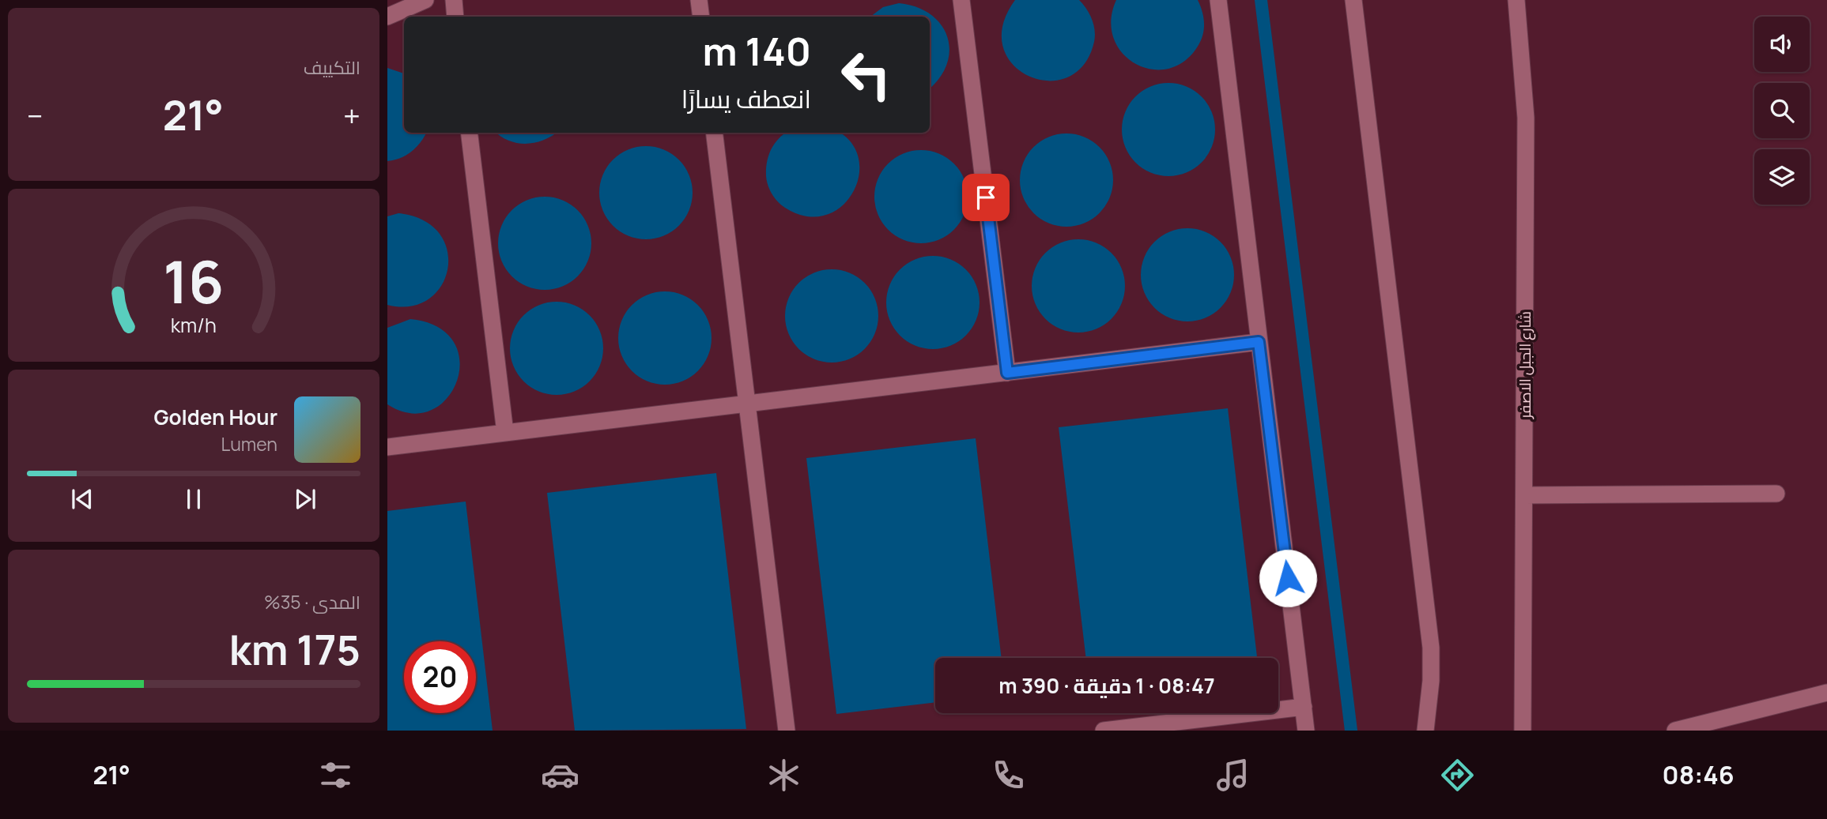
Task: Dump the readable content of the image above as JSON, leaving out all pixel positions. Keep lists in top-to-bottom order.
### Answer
{
  "streets": {
    "street": ["شارع الجبل الاصفر"]
  },
  "page": {
    "tile": [
      "التكييف",
      ["المدى · 35%", "175 km"]
    ],
    "turn": ["140 m", "انعطف يسارًا"],
    "heat": ["−", "21°", "+"],
    "song": ["Golden Hour", "Lumen"],
    "limit": "20",
    "trip": "08:47 · 1 دقيقة · 390 m",
    "tabs": ["08:46", "21°"],
    "gauge": ["16", "km/h"]
  }
}
